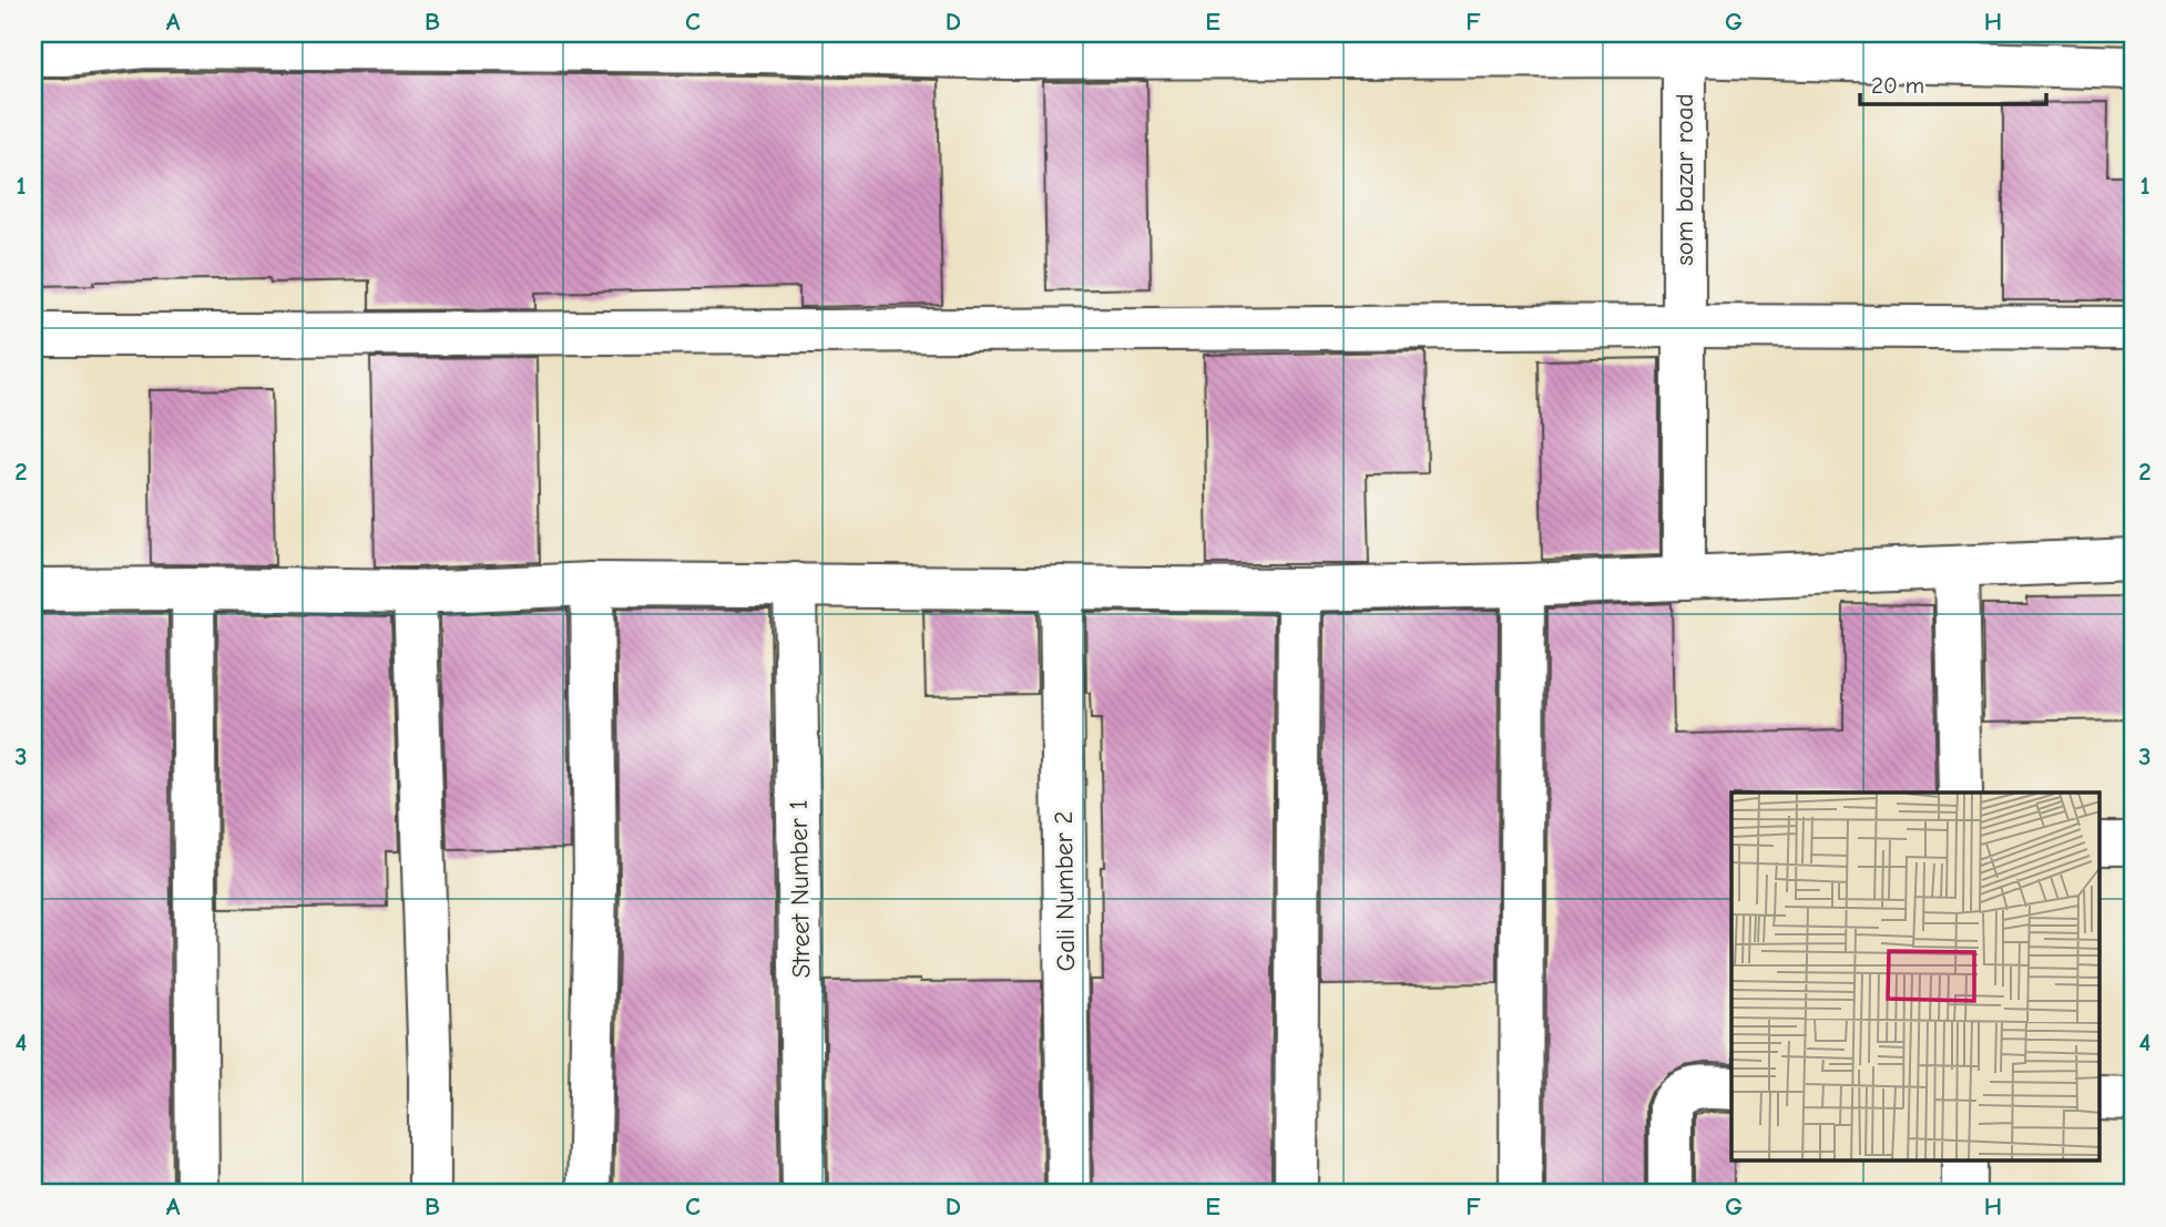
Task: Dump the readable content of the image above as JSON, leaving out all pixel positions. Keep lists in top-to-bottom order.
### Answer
{
  "streets": {
    "street": ["som bazar road", "Street Number 1", "Gali Number 2"]
  },
  "scale_bar": "20 m",
  "grid": {
    "columns": [
      "A",
      "B",
      "C",
      "D",
      "E",
      "F",
      "G",
      "H"
    ],
    "rows": [
      "1",
      "2",
      "3",
      "4"
    ]
  }
}
